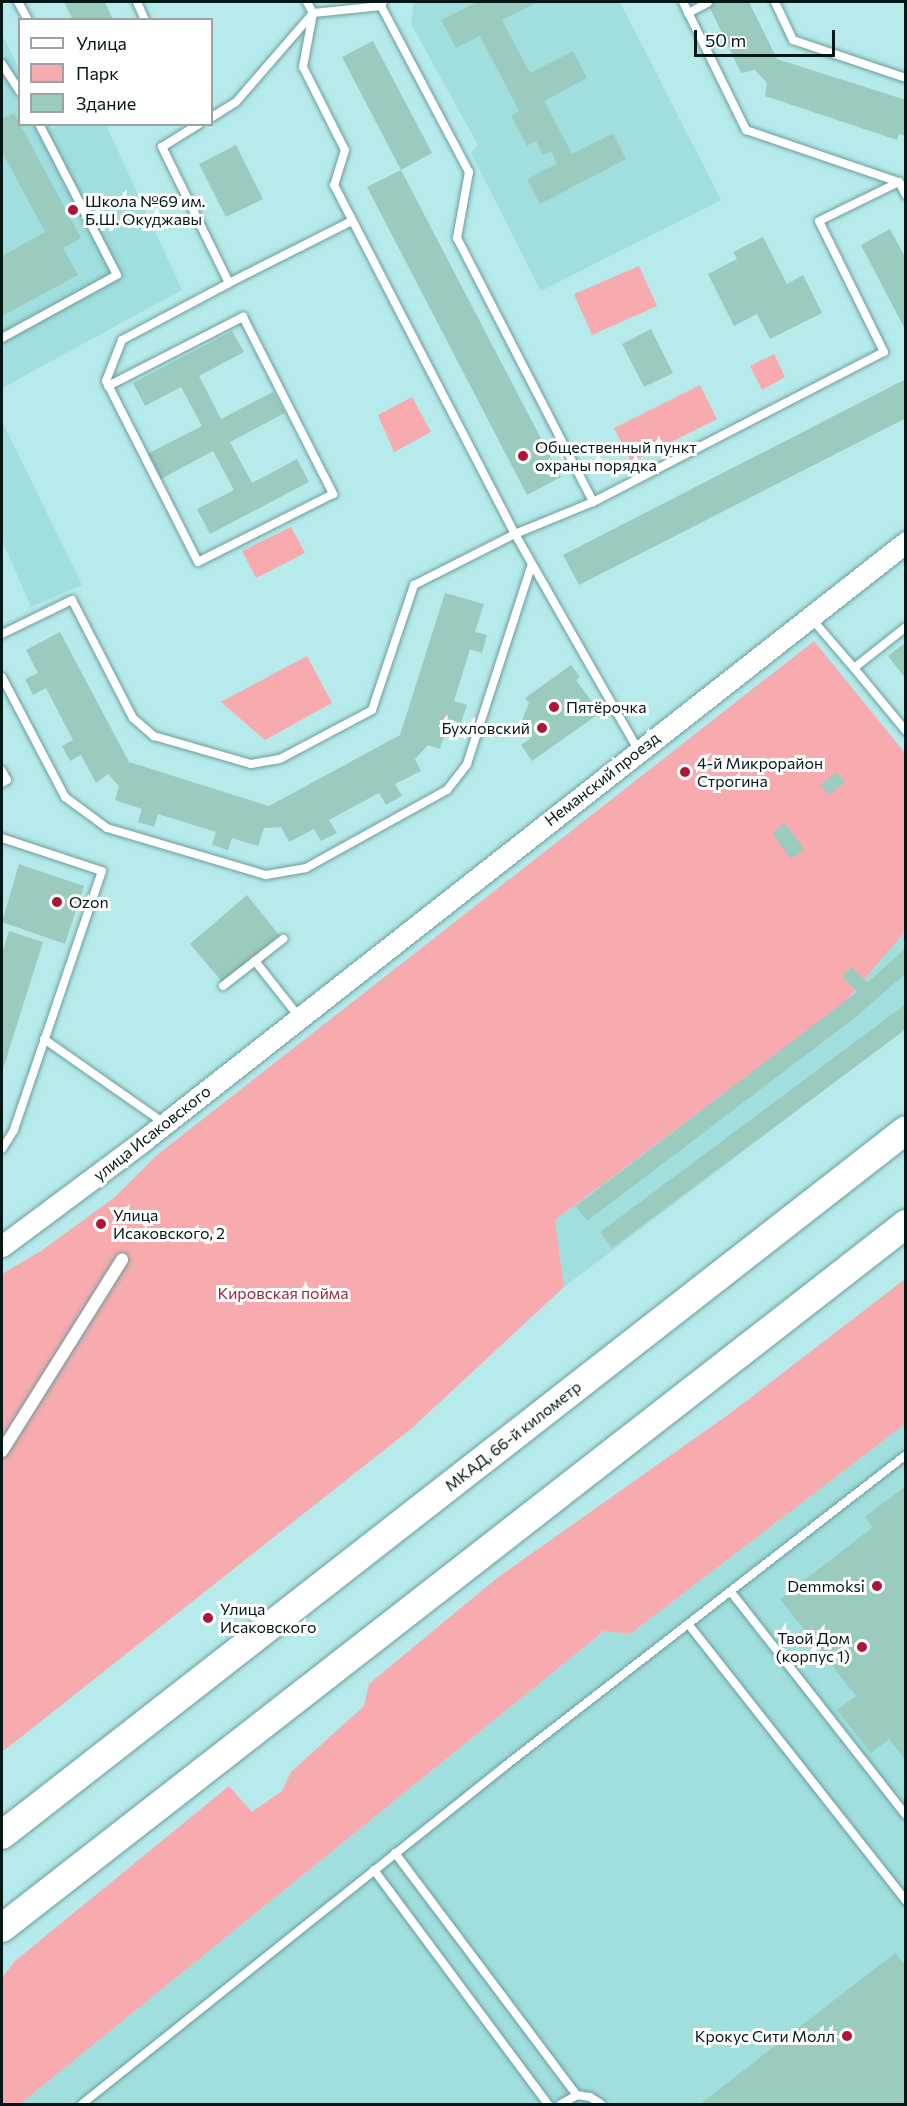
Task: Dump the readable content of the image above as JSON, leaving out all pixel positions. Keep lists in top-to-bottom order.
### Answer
{
  "streets": {
    "highway": ["МКАД, 66-й километр"],
    "street": ["Неманский проезд", "улица Исаковского"]
  },
  "crossings": [
    ["Неманский проезд", "улица Исаковского"]
  ],
  "parks": ["Кировская пойма"],
  "places": [
    "Школа №69 им. Б.Ш. Окуджавы",
    "Общественный пункт охраны порядка",
    "Пятёрочка",
    "Бухловский",
    "4-й Микрорайон Строгина",
    "Ozon",
    "Улица Исаковского, 2",
    "Demmoksi",
    "Улица Исаковского",
    "Твой Дом (корпус 1)",
    "Крокус Сити Молл"
  ],
  "legend": ["Улица", "Парк", "Здание"],
  "scale_bar": "50 m"
}
